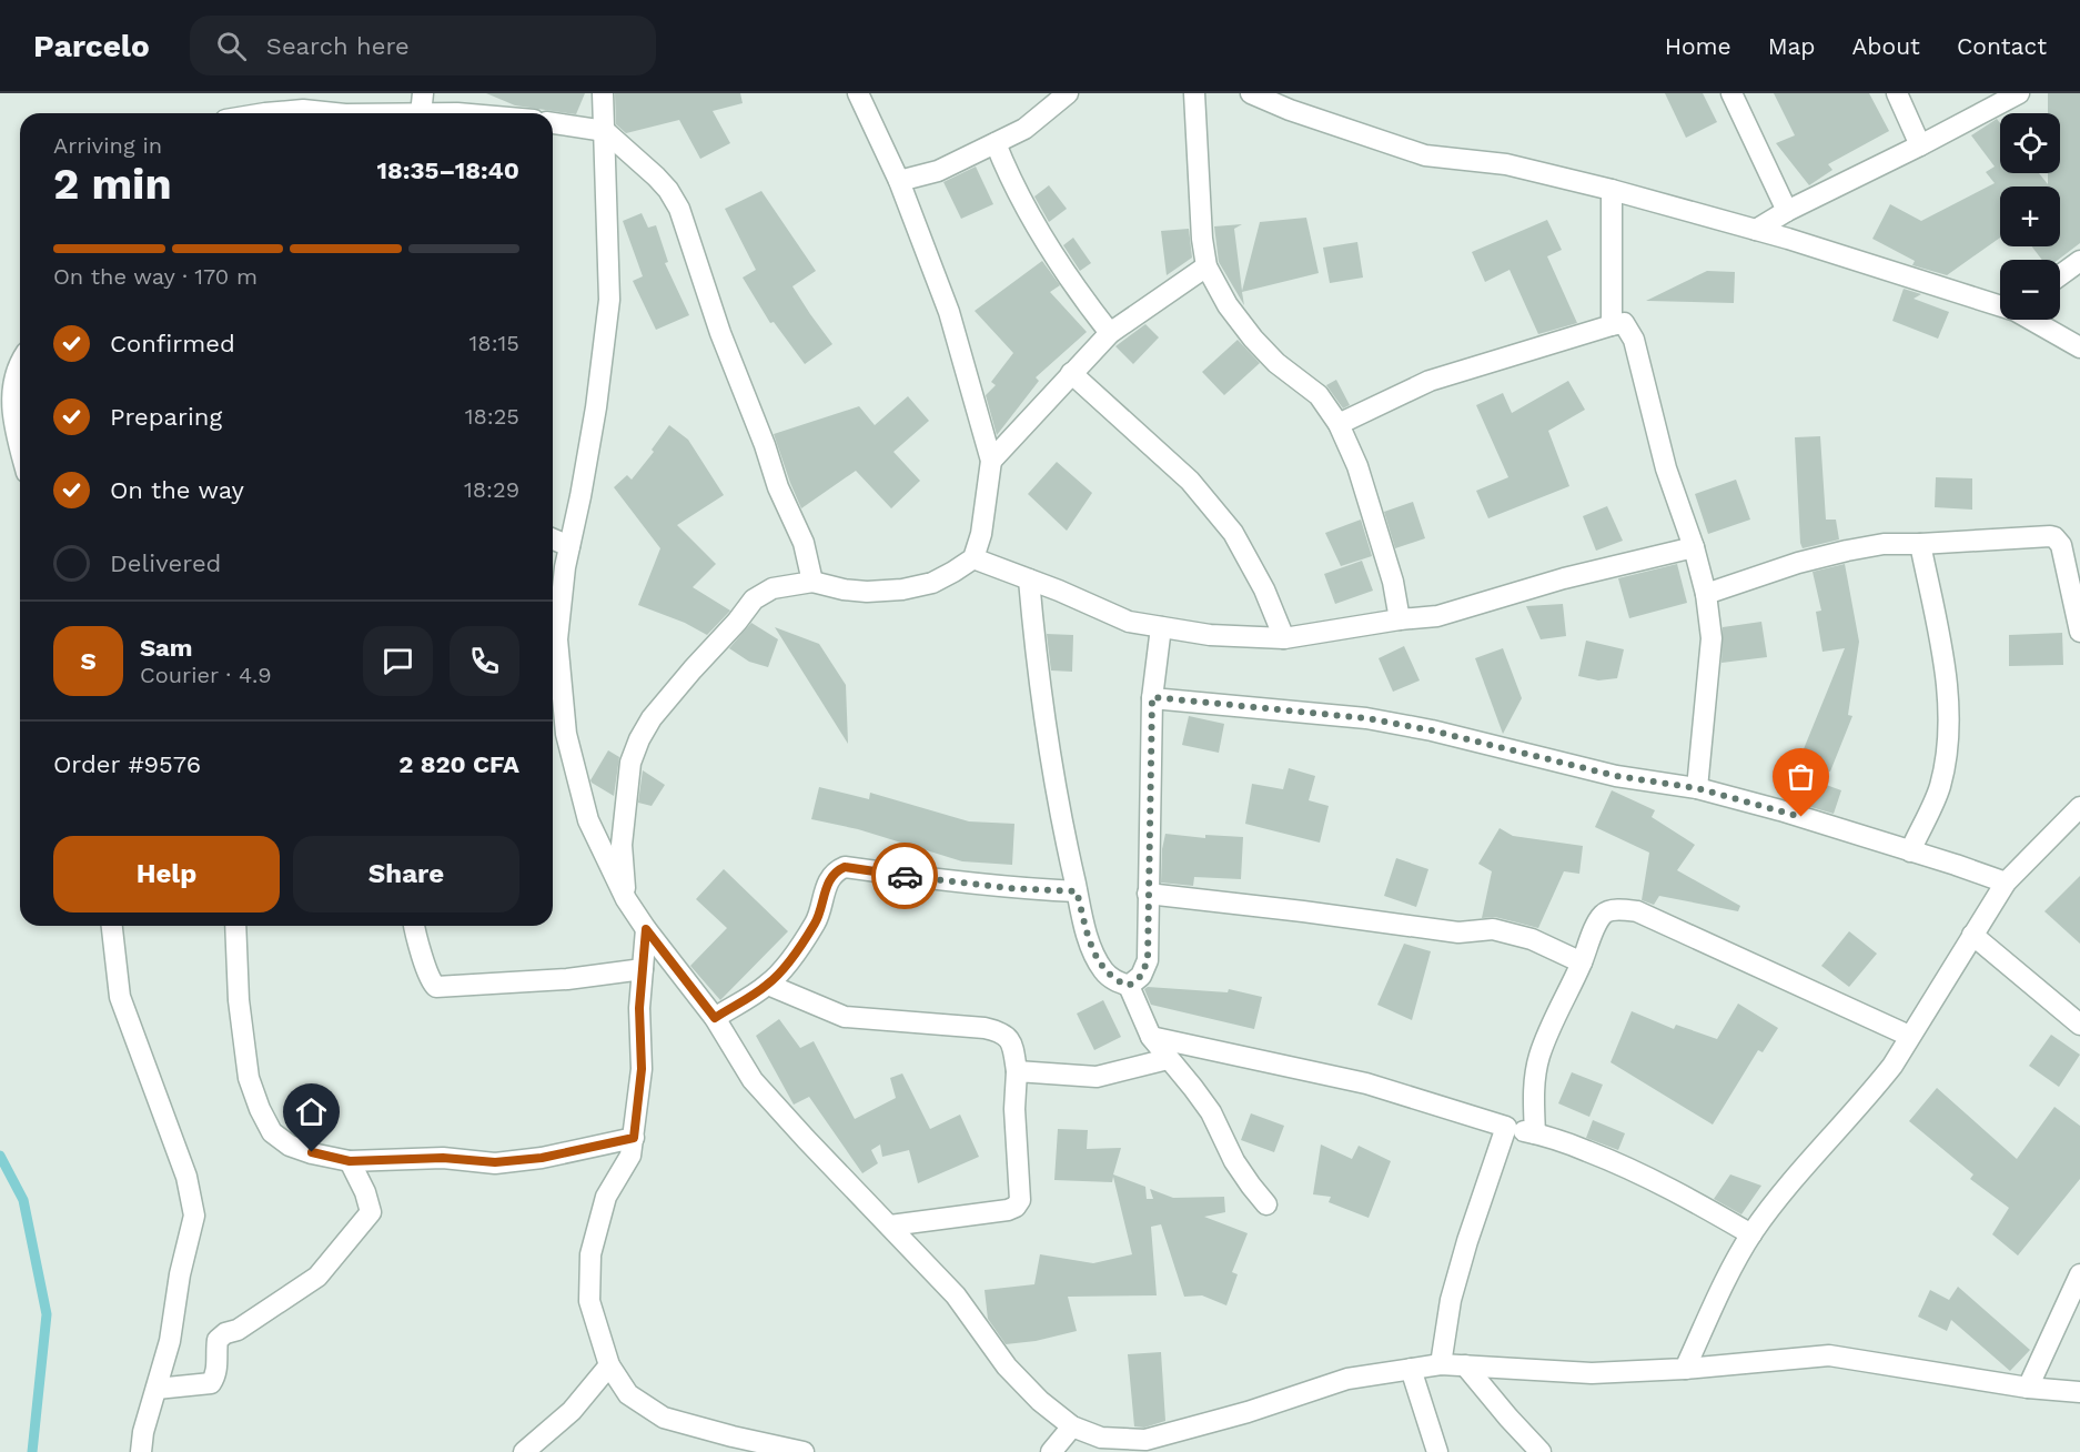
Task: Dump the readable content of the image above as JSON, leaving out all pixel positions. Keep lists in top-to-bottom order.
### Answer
{
  "page": {
    "header": "Parcelo",
    "search": "Search here",
    "nav": [
      "Home",
      "Map",
      "About",
      "Contact"
    ],
    "map_buttons": ["+", "−"],
    "heading": ["2 min", "Arriving in", "18:35–18:40"],
    "panel": [
      "Sam",
      "Courier · 4.9",
      "Order #9576",
      "2 820 CFA"
    ],
    "bar": "On the way · 170 m",
    "list": [
      ["Confirmed", "18:15"],
      ["Preparing", "18:25"],
      ["On the way", "18:29"],
      "Delivered"
    ],
    "round": "S",
    "buttons": ["Help", "Share"]
  }
}
